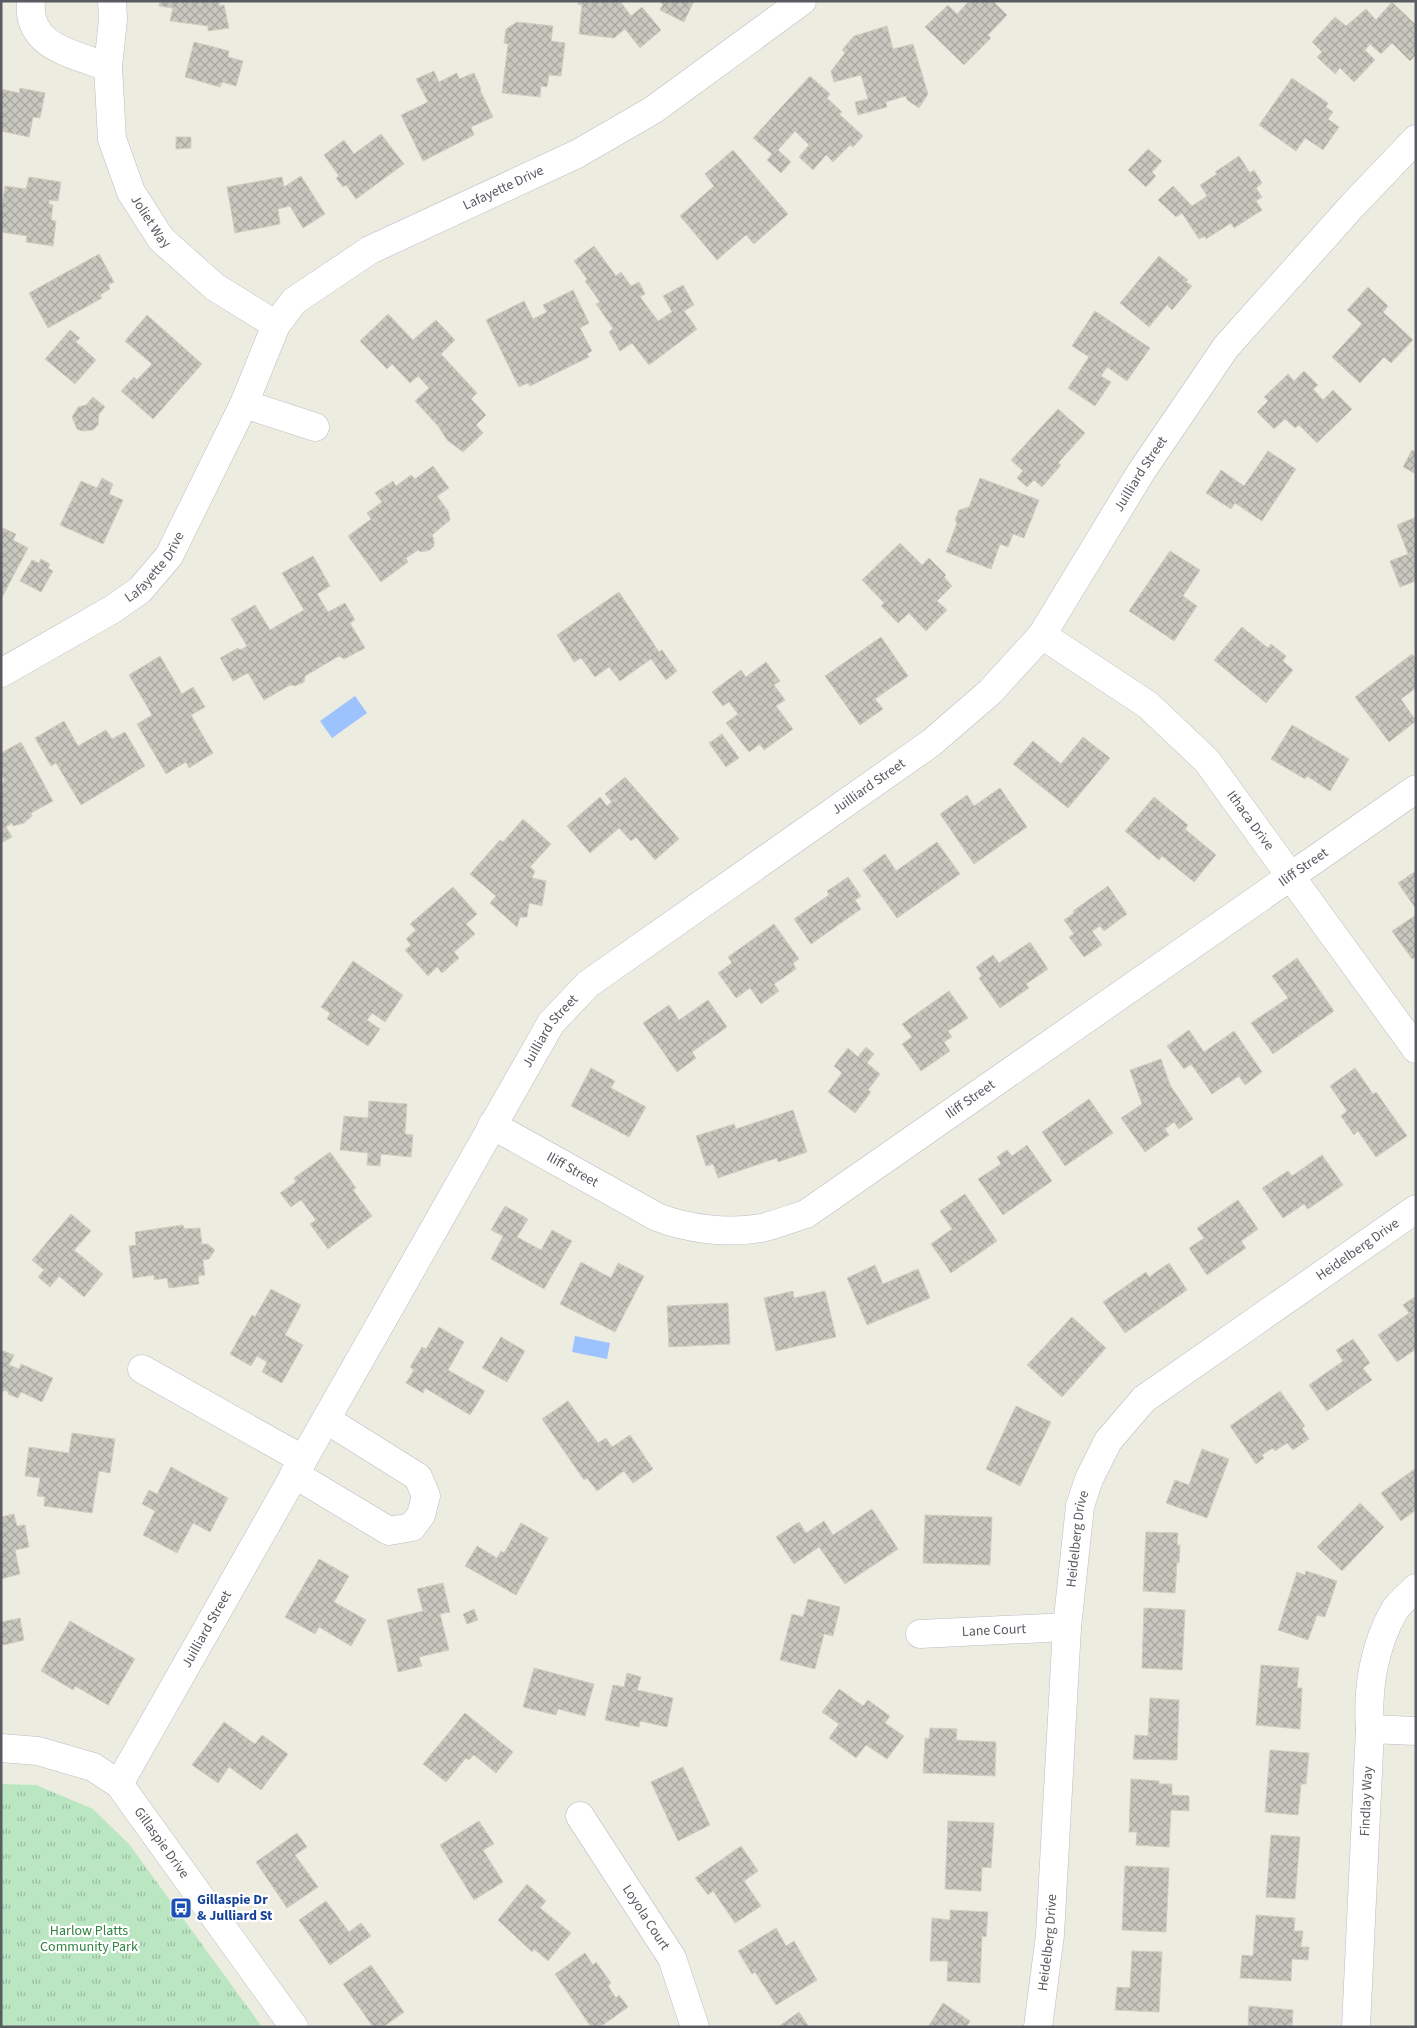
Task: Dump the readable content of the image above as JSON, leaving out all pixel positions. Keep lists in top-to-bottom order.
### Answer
{
  "streets": {
    "street": [
      "Lafayette Drive",
      "Joliet Way",
      "Juilliard Street",
      "Ithaca Drive",
      "Iliff Street",
      "Heidelberg Drive",
      "Lane Court",
      "Findlay Way",
      "Gillaspie Drive",
      "Loyola Court"
    ]
  },
  "crossings": [
    ["Lafayette Drive", "Joliet Way"],
    ["Juilliard Street", "Ithaca Drive"],
    ["Juilliard Street", "Iliff Street"],
    ["Juilliard Street", "Gillaspie Drive"],
    ["Ithaca Drive", "Iliff Street"],
    ["Heidelberg Drive", "Lane Court"]
  ],
  "parks": ["Harlow Platts Community Park"],
  "places": {
    "bus stop": ["Gillaspie Dr & Julliard St"]
  }
}
